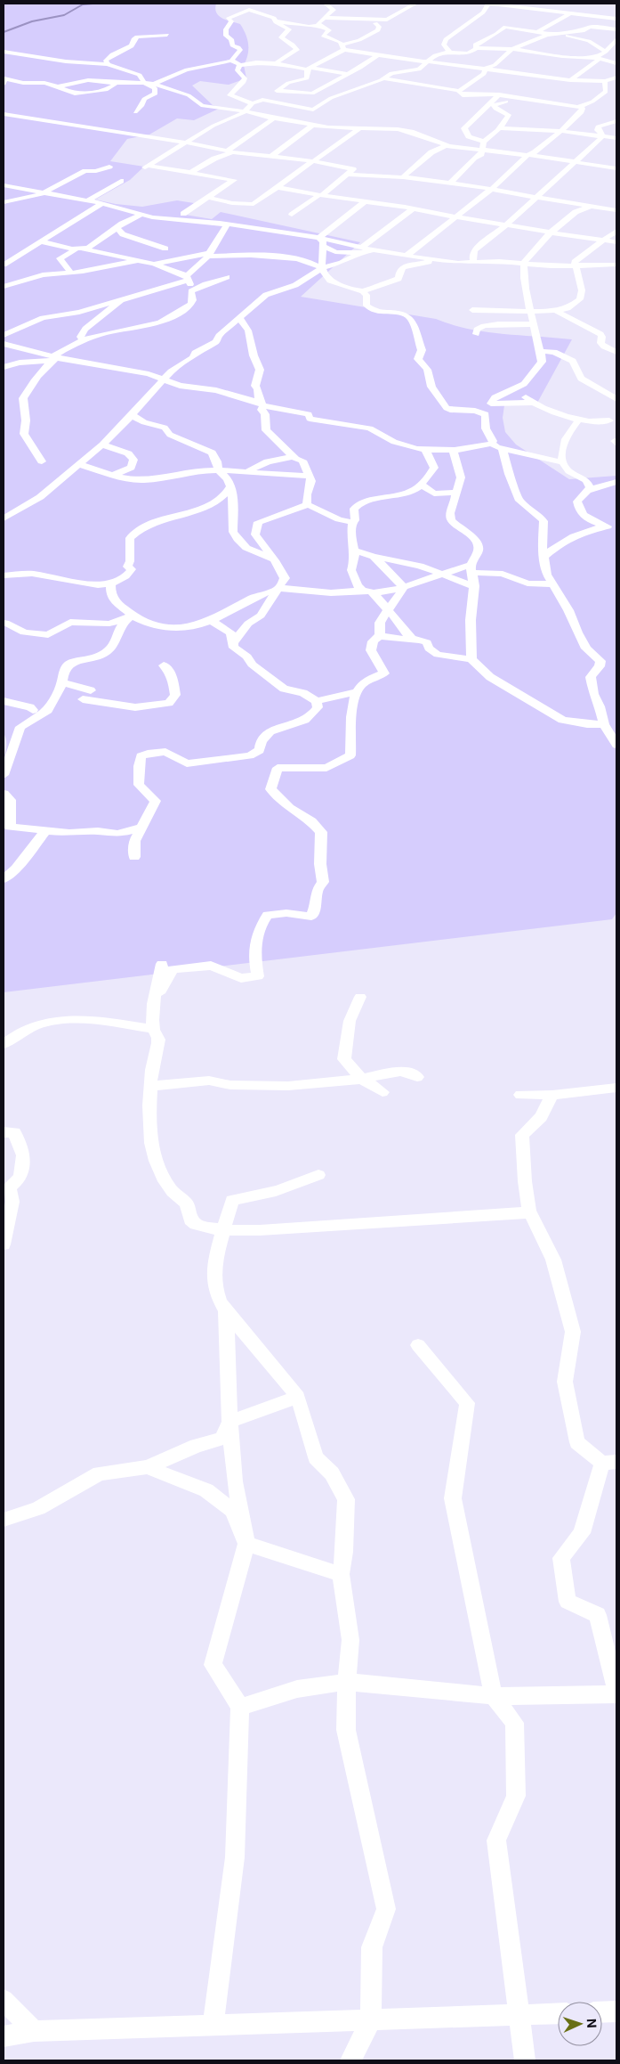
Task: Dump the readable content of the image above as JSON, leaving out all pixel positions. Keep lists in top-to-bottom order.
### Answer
{
  "north": "right"
}
